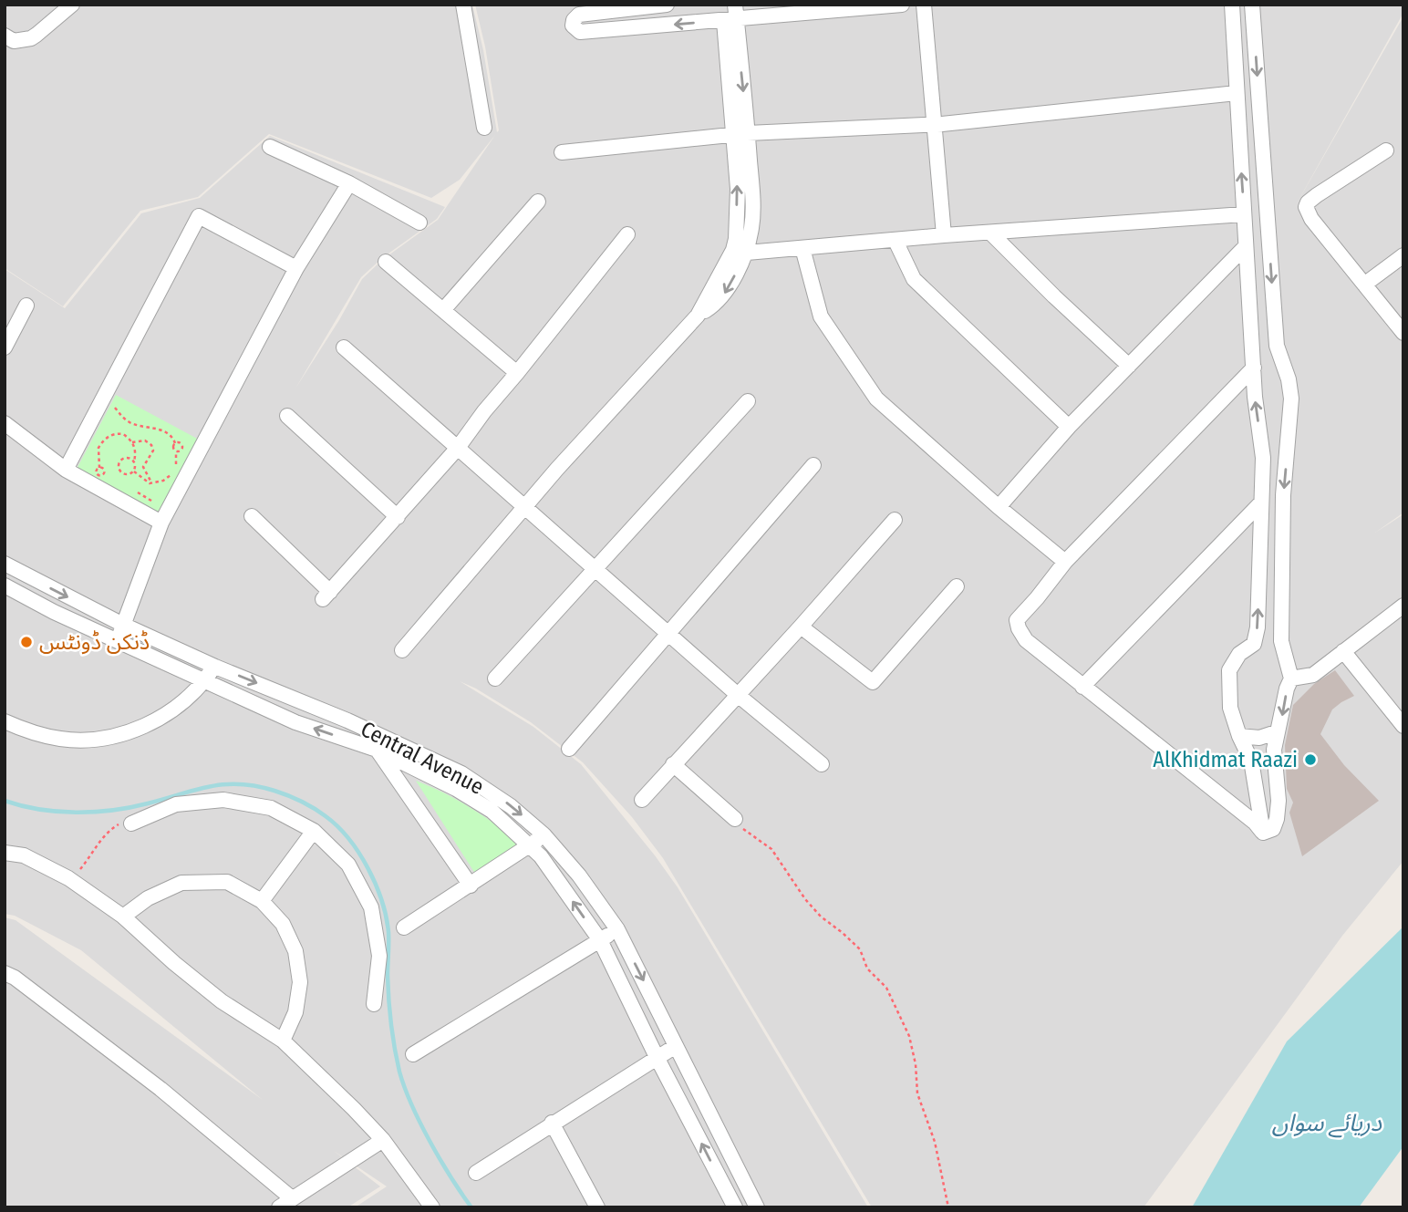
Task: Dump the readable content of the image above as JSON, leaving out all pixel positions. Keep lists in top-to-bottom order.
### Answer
{
  "streets": {
    "street": ["Central Avenue"]
  },
  "water": ["دریائے سواں"],
  "places": ["ڈنکن ڈونٹس", "AlKhidmat Raazi"]
}
